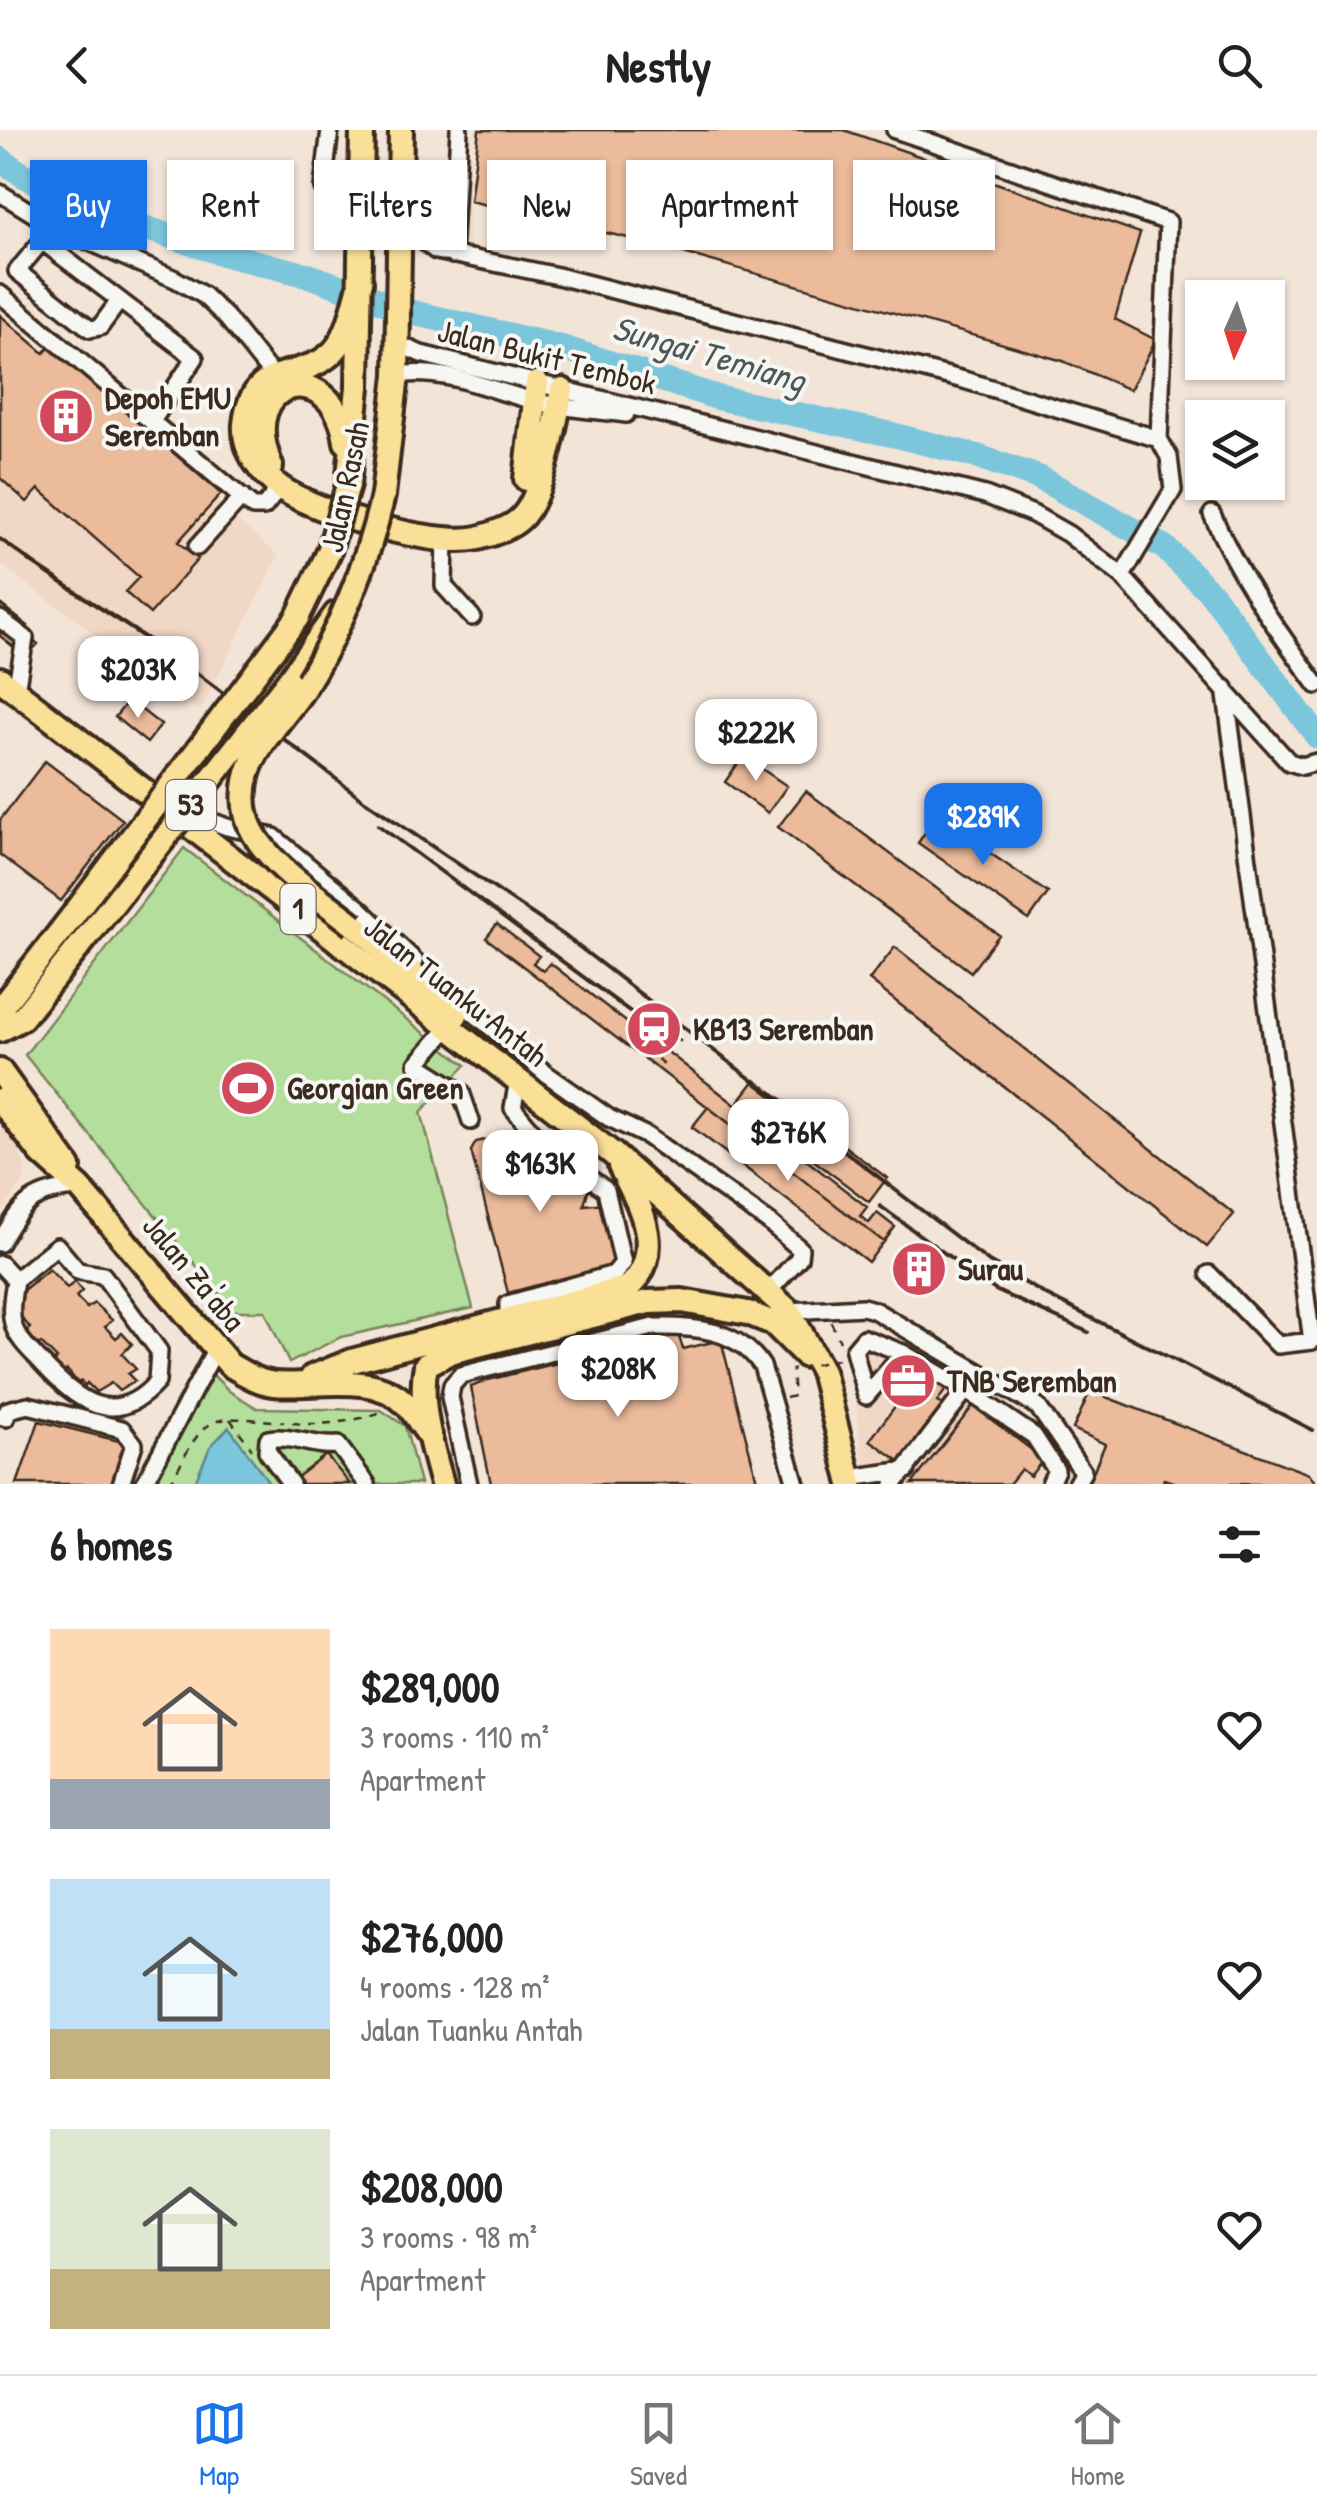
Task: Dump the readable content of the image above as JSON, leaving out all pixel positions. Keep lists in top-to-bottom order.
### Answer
{
  "streets": {
    "highway": [
      "Jalan Rasah",
      "53",
      "1",
      "Jalan Tuanku Antah",
      "Jalan Za'aba"
    ],
    "street": ["Jalan Bukit Tembok"]
  },
  "crossings": [
    ["Jalan Bukit Tembok", "Jalan Rasah"],
    ["1", "Jalan Tuanku Antah"],
    ["1", "Jalan Za'aba"]
  ],
  "water": ["Sungai Temiang"],
  "places": {
    "building": ["Depoh EMU Seremban", "Surau"],
    "station": ["KB13 Seremban"],
    "sports": ["Georgian Green"],
    "office": ["TNB Seremban"]
  },
  "north": "bottom",
  "page": {
    "header": "Nestly",
    "chip": [
      "Buy",
      "Rent",
      "Filters",
      "New",
      "Apartment",
      "House"
    ],
    "price": [
      "$203K",
      "$222K",
      "$289K",
      "$276K",
      "$163K",
      "$208K"
    ],
    "heading": "6 homes",
    "list": [
      {
        "name": "$289,000",
        "note": "3 rooms · 110 m² · Apartment"
      },
      {
        "name": "$276,000",
        "note": "4 rooms · 128 m² · Jalan Tuanku Antah"
      },
      {
        "name": "$208,000",
        "note": "3 rooms · 98 m² · Apartment"
      }
    ],
    "tabs": ["Map", "Saved", "Home"]
  }
}
